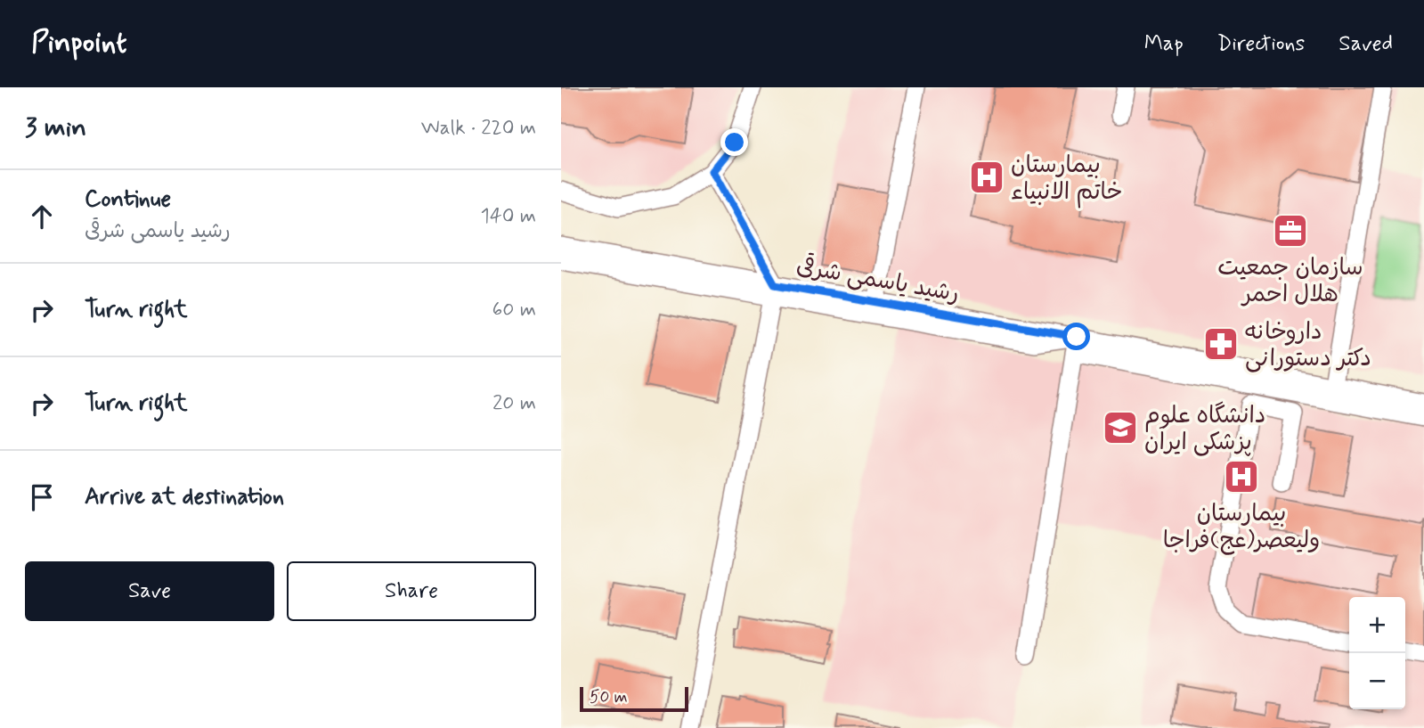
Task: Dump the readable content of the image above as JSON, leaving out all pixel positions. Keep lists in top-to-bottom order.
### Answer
{
  "streets": {
    "street": ["رشید یاسمی شرقی"]
  },
  "places": {
    "hospital": ["بیمارستان خاتم الانبیاء", "بیمارستان ولیعصر(عج)فراجا"],
    "office": ["سازمان جمعیت هلال احمر"],
    "pharmacy": ["داروخانه دکتر دستورانی"],
    "school or university": ["دانشگاه علوم پزشکی ایران"]
  },
  "scale_bar": "50 m",
  "page": {
    "header": "Pinpoint",
    "nav": ["Map", "Directions", "Saved"],
    "heading": ["3 min", "Walk · 220 m"],
    "list": [
      ["Continue", "رشید یاسمی شرقی", "140 m"],
      ["Turn right", "60 m"],
      ["Turn right", "20 m"],
      "Arrive at destination"
    ],
    "buttons": ["Save", "Share"],
    "map_buttons": ["+", "−"],
    "scale": "50 m"
  }
}
